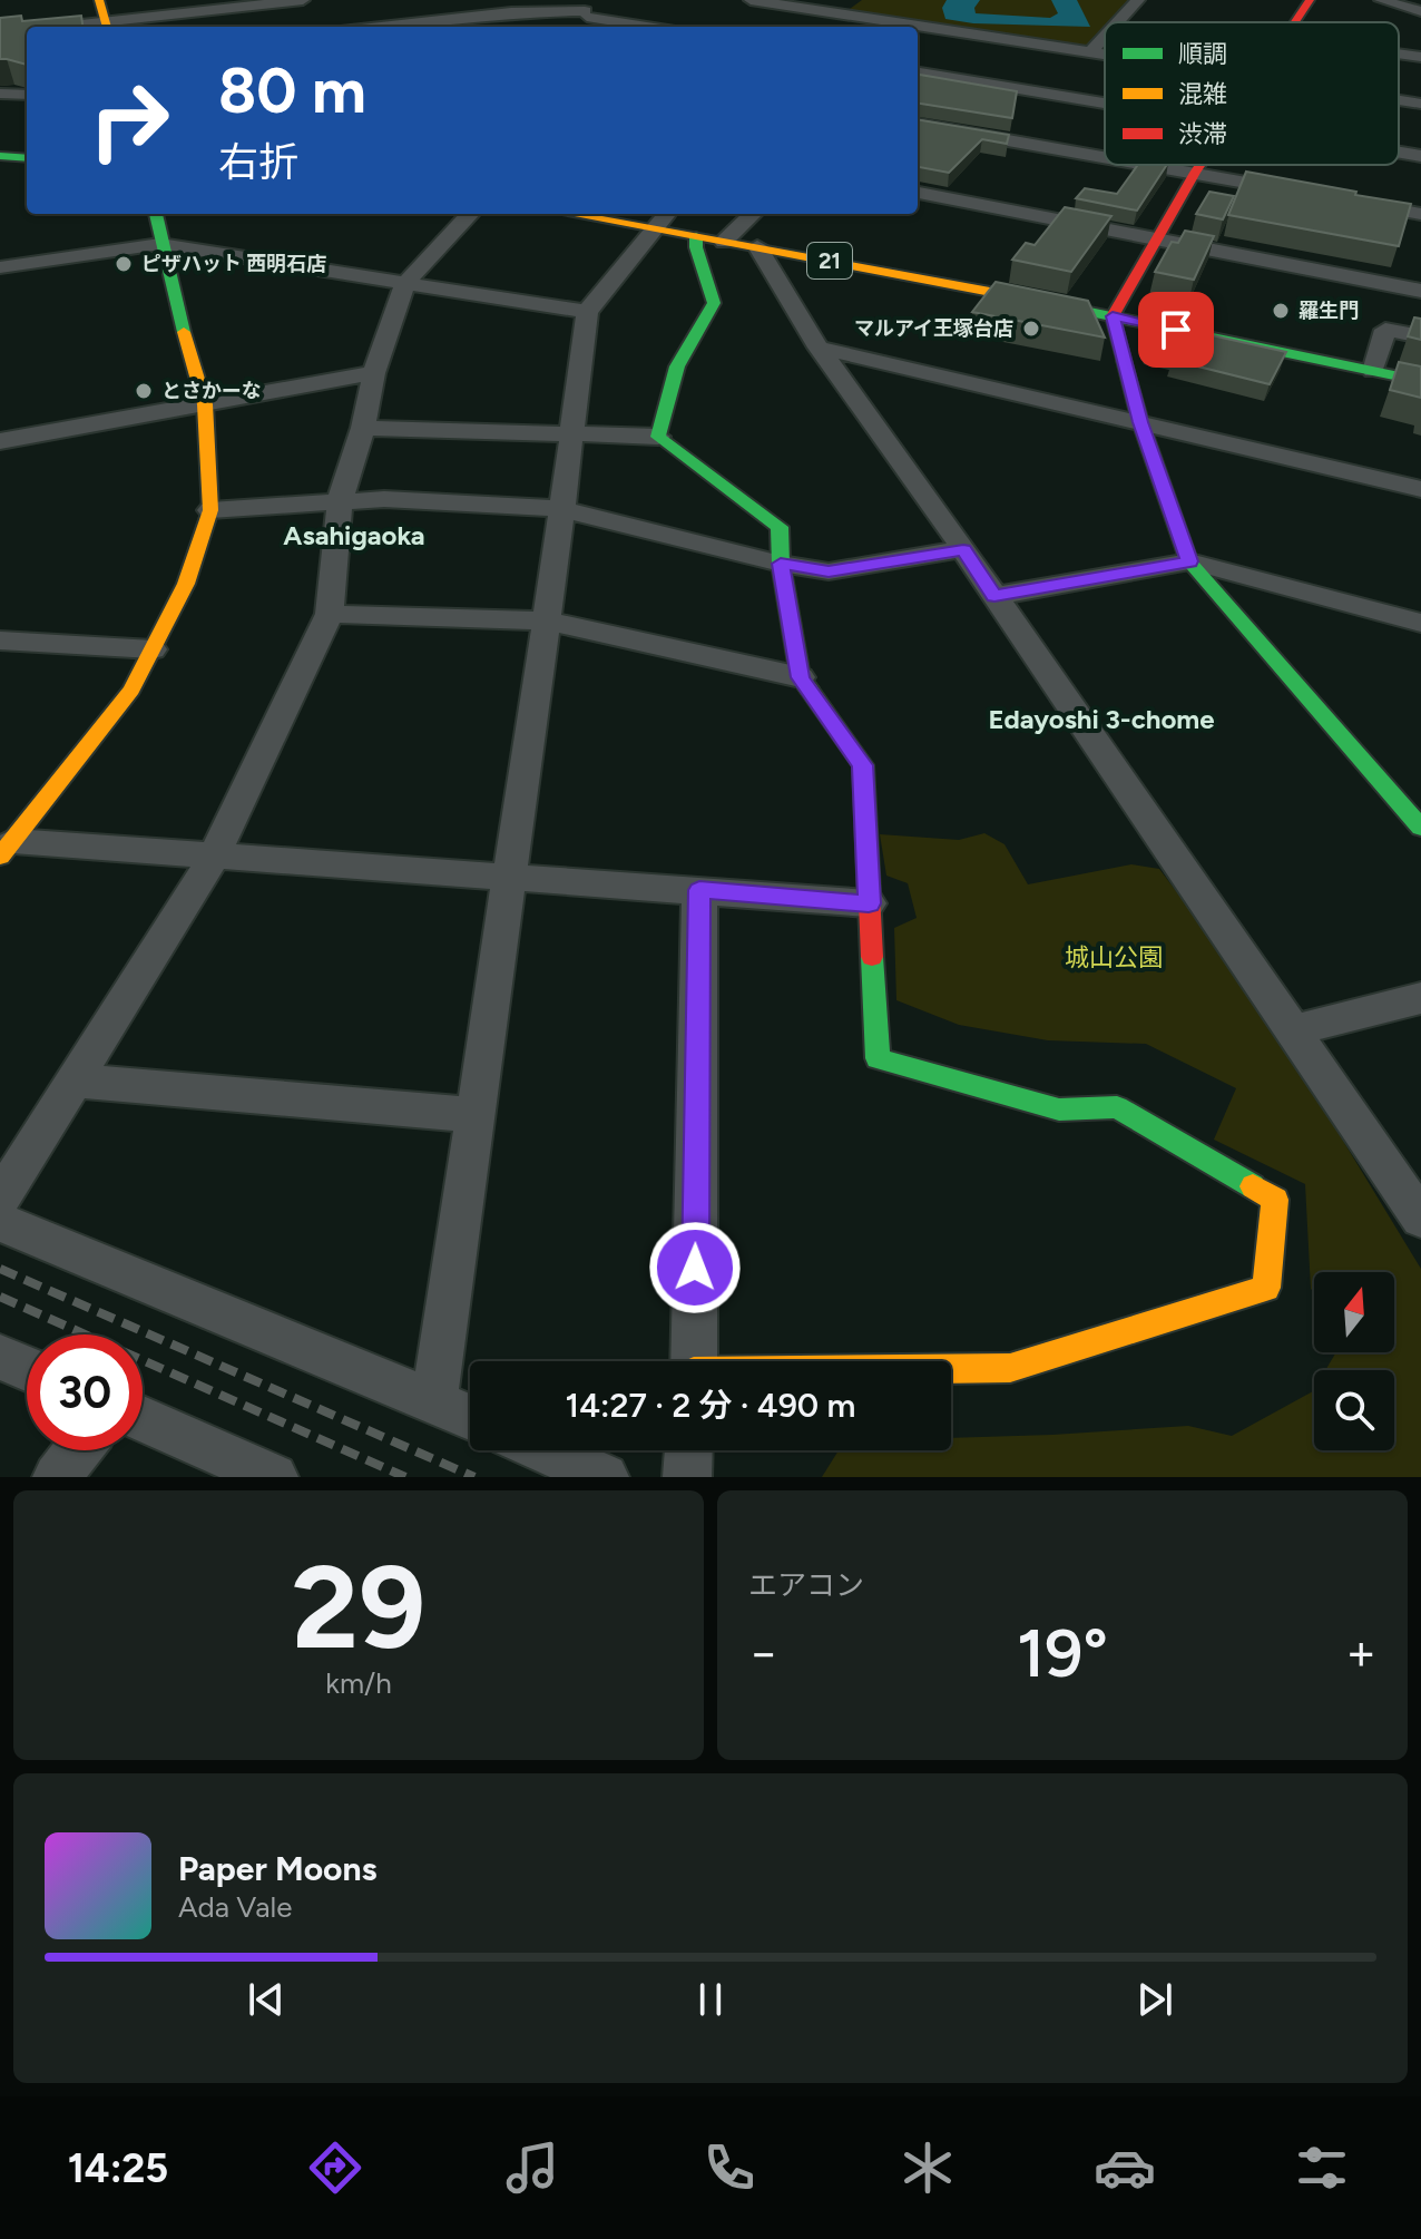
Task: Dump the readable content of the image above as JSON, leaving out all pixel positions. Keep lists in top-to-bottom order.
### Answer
{
  "streets": {
    "street": ["21"]
  },
  "districts": ["Asahigaoka", "Edayoshi 3-chome"],
  "parks": ["城山公園"],
  "places": [
    "ピザハット 西明石店",
    "羅生門",
    "マルアイ王塚台店",
    "とさかーな"
  ],
  "legend": ["順調", "混雑", "渋滞"],
  "north": "top",
  "page": {
    "turn": ["80 m", "右折"],
    "limit": "30",
    "trip": "14:27 · 2 分 · 490 m",
    "tile": [
      ["29", "km/h"],
      "エアコン"
    ],
    "heat": ["−", "19°", "+"],
    "song": ["Paper Moons", "Ada Vale"],
    "tabs": "14:25"
  }
}
